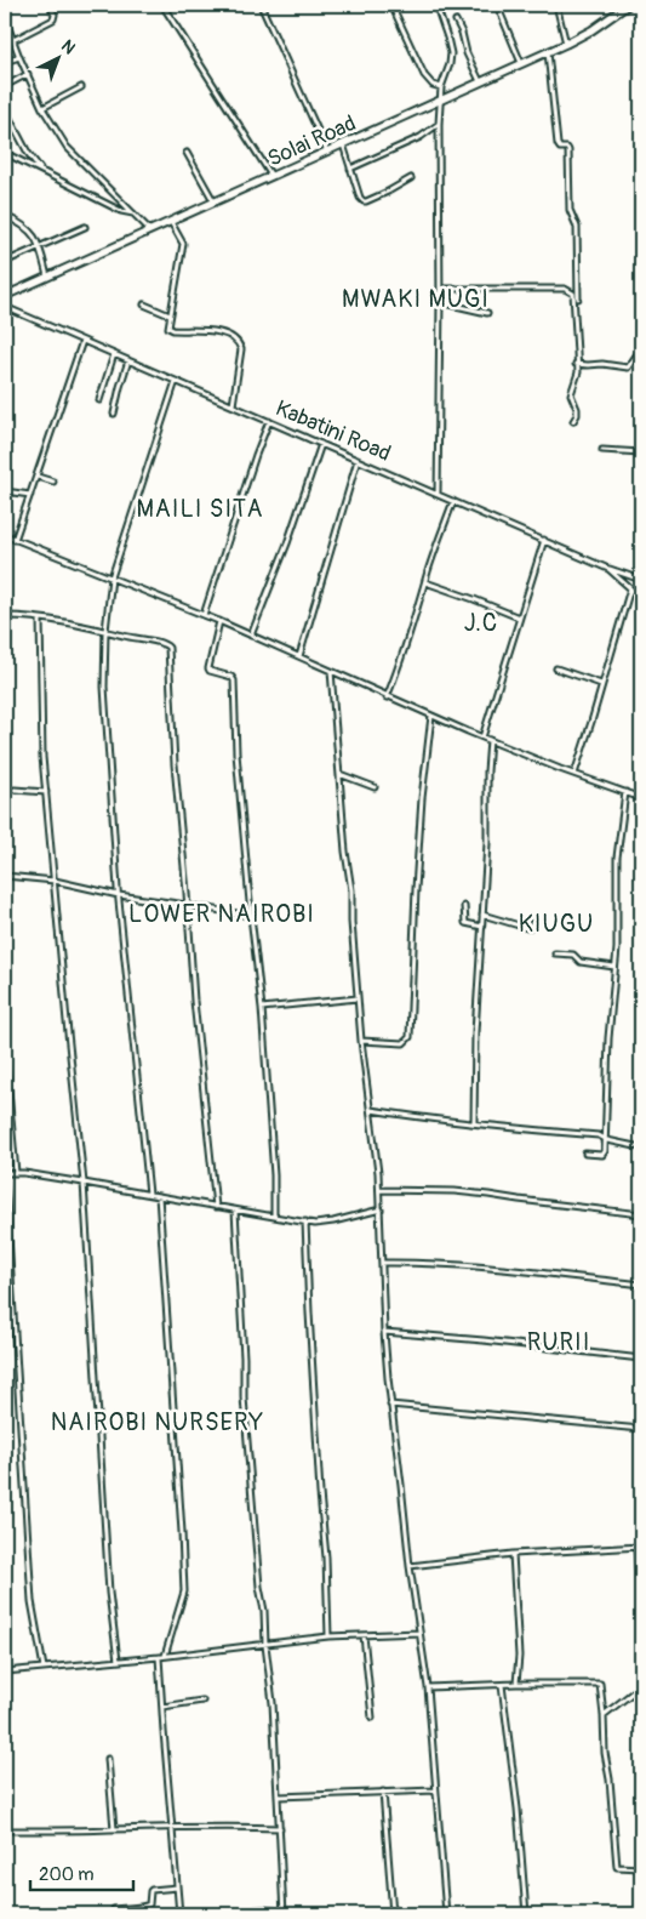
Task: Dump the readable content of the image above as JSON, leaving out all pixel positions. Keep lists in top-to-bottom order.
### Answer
{
  "streets": {
    "highway": ["Solai Road"],
    "street": ["Kabatini Road"]
  },
  "districts": [
    "MWAKI MUGI",
    "MAILI SITA",
    "J.C",
    "LOWER NAIROBI",
    "KIUGU",
    "RURII",
    "NAIROBI NURSERY"
  ],
  "scale_bar": "200 m",
  "north": "top right"
}
